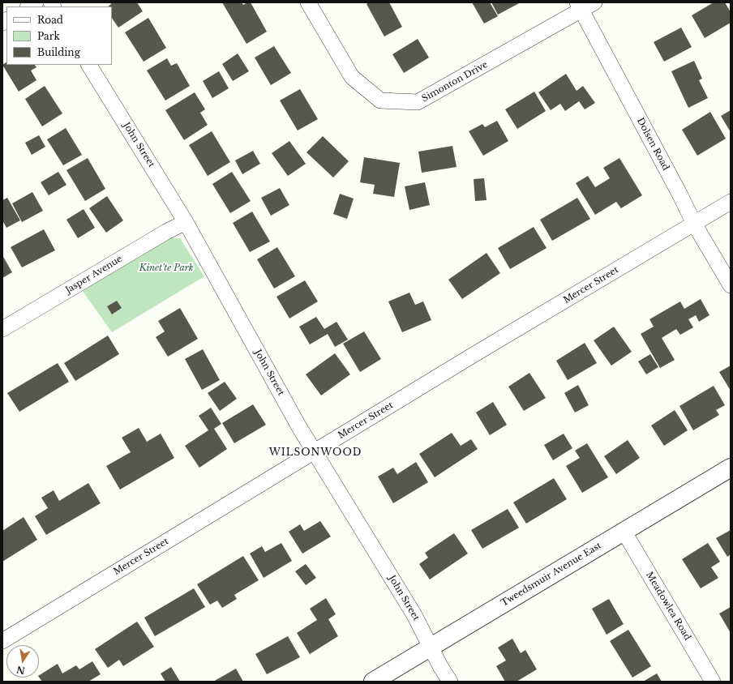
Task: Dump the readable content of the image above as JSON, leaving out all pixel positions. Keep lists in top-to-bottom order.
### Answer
{
  "streets": {
    "street": [
      "Simonton Drive",
      "Dolsen Road",
      "John Street",
      "Jasper Avenue",
      "Mercer Street",
      "Tweedsmuir Avenue East",
      "Meadowlea Road"
    ]
  },
  "crossings": [
    ["Simonton Drive", "Dolsen Road"],
    ["Dolsen Road", "Mercer Street"],
    ["John Street", "Jasper Avenue"],
    ["John Street", "Mercer Street"],
    ["John Street", "Tweedsmuir Avenue East"],
    ["Tweedsmuir Avenue East", "Meadowlea Road"]
  ],
  "districts": ["WILSONWOOD"],
  "parks": ["Kinet'te Park"],
  "legend": ["Road", "Park", "Building"],
  "north": "bottom"
}
